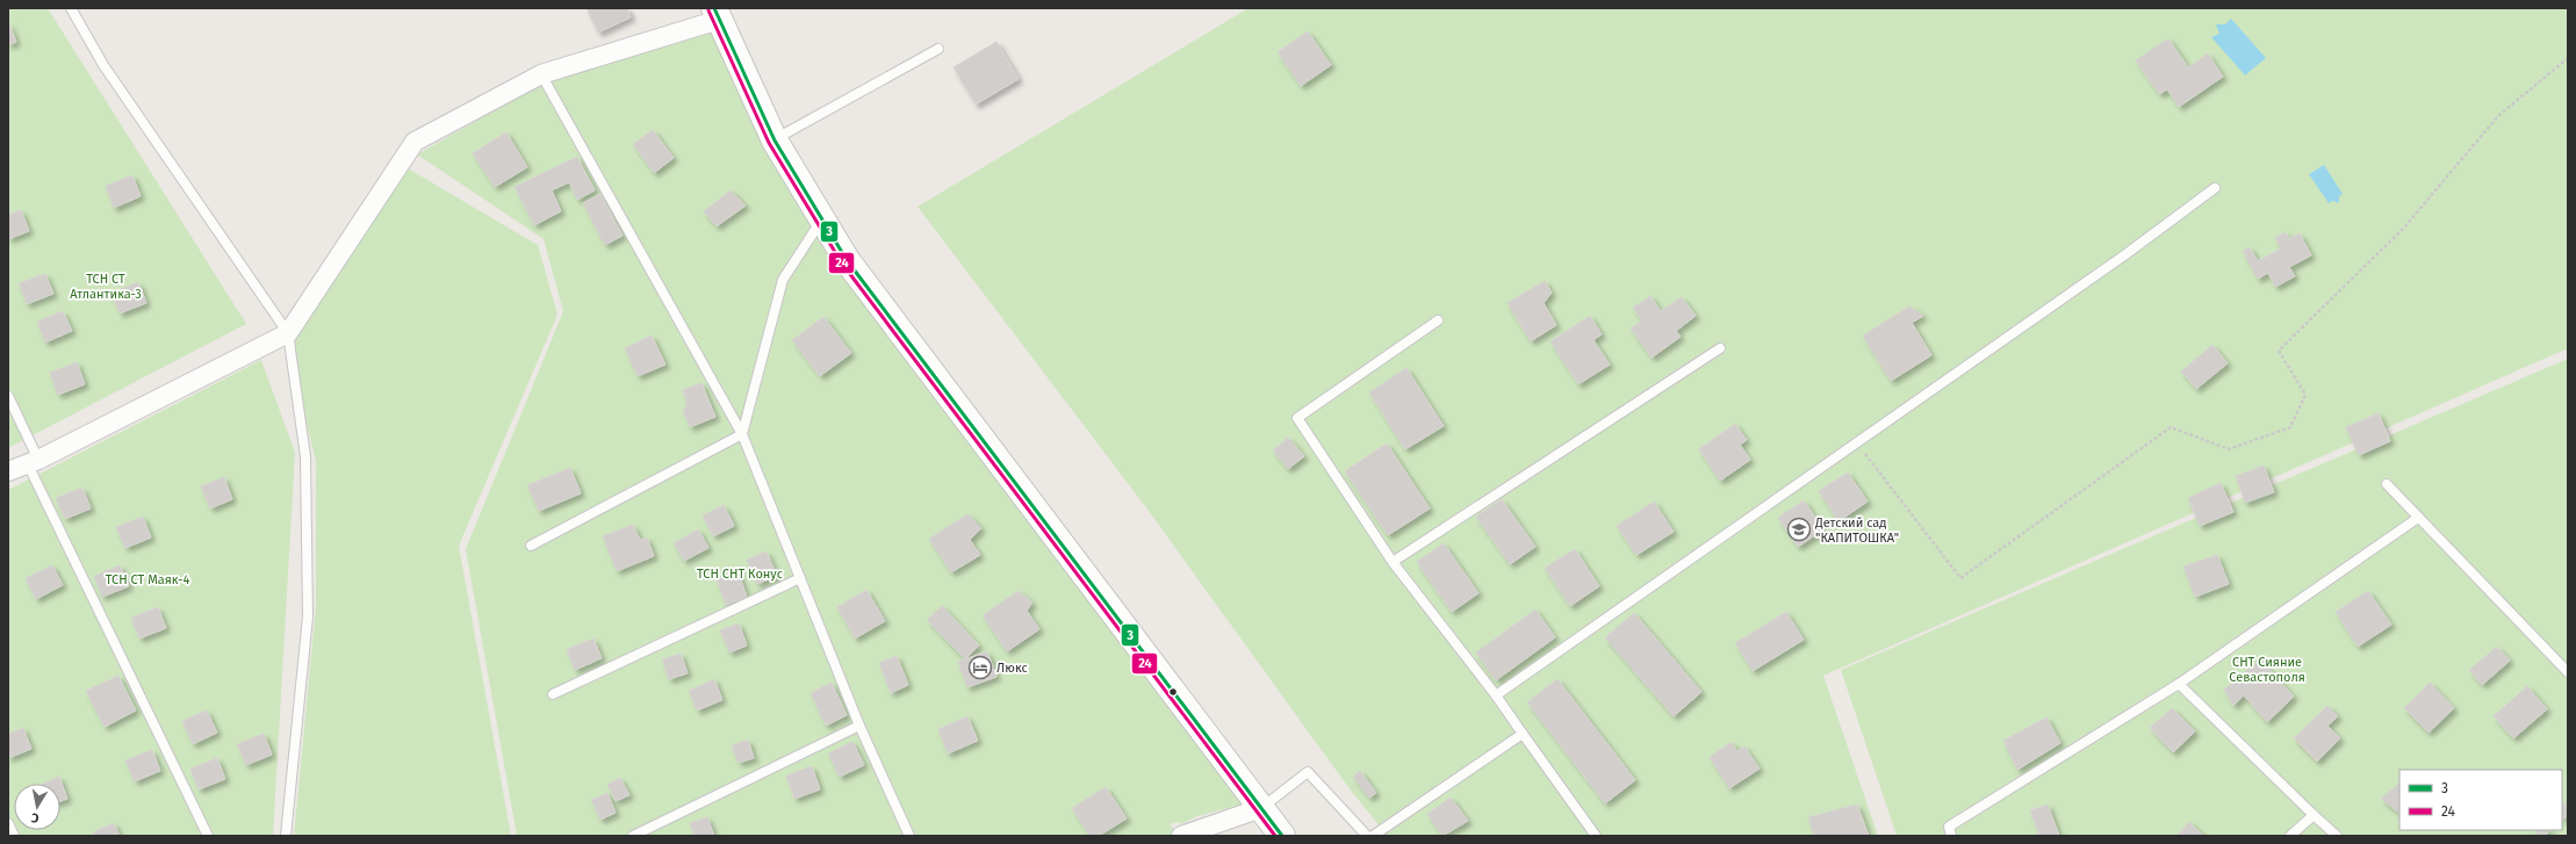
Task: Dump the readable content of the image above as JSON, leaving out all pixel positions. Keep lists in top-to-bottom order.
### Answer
{
  "parks": [
    "ТСН СТ Атлантика-3",
    "ТСН СНТ Конус",
    "ТСН СТ Маяк-4",
    "СНТ Сияние Севастополя"
  ],
  "places": {
    "school or university": ["Детский сад \"КАПИТОШКА\""],
    "hotel": ["Люкс"]
  },
  "lines": ["transit line 3", "transit line 24"],
  "legend": ["3", "24"],
  "north": "bottom"
}
